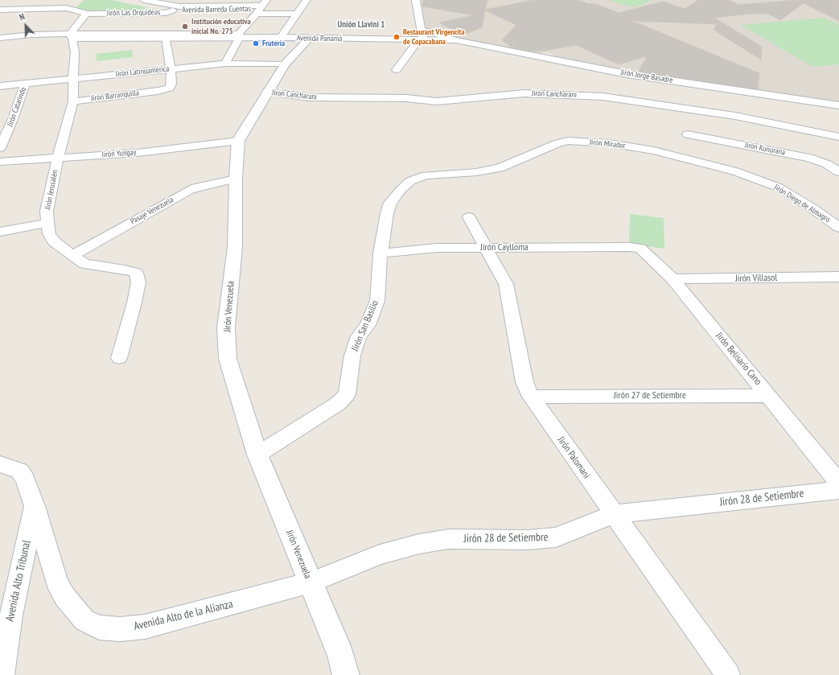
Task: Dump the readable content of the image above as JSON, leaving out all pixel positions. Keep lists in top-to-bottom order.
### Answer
{
  "streets": {
    "street": [
      "Avenida Barreda Cuentas",
      "Jirón Las Orquideas",
      "Avenida Panamá",
      "Jirón Latinoamérica",
      "Jirón Jorge Basadre",
      "Jirón Cancharani",
      "Jirón Barranquilla",
      "Jirón Catarindo",
      "Jirón Mirador",
      "Jirón Kunurana",
      "Jirón Yungay",
      "Jirón Jerusalén",
      "Jirón Diego de Almagro",
      "Pasaje Venezuela",
      "Jirón Caylloma",
      "Jirón Villasol",
      "Jirón Venezuela",
      "Jirón San Basilio",
      "Jirón Belisario Cano",
      "Jirón 27 de Setiembre",
      "Jirón Palomani",
      "Jirón 28 de Setiembre",
      "Avenida Alto Tribunal",
      "Avenida Alto de la Alianza"
    ]
  },
  "crossings": [
    ["Avenida Barreda Cuentas", "Jirón Las Orquideas"],
    ["Avenida Panamá", "Jirón Jorge Basadre"],
    ["Avenida Panamá", "Jirón Jerusalén"],
    ["Avenida Panamá", "Jirón Venezuela"],
    ["Jirón Latinoamérica", "Jirón Barranquilla"],
    ["Jirón Latinoamérica", "Jirón Catarindo"],
    ["Jirón Latinoamérica", "Jirón Jerusalén"],
    ["Jirón Latinoamérica", "Jirón Venezuela"],
    ["Jirón Cancharani", "Jirón Venezuela"],
    ["Jirón Barranquilla", "Jirón Jerusalén"],
    ["Jirón Mirador", "Jirón Diego de Almagro"],
    ["Jirón Mirador", "Jirón San Basilio"],
    ["Jirón Yungay", "Jirón Jerusalén"],
    ["Jirón Yungay", "Jirón Venezuela"],
    ["Jirón Jerusalén", "Pasaje Venezuela"],
    ["Pasaje Venezuela", "Jirón Venezuela"],
    ["Jirón Caylloma", "Jirón San Basilio"],
    ["Jirón Caylloma", "Jirón Belisario Cano"],
    ["Jirón Caylloma", "Jirón Palomani"],
    ["Jirón Villasol", "Jirón Belisario Cano"],
    ["Jirón Venezuela", "Jirón San Basilio"],
    ["Jirón Venezuela", "Jirón 28 de Setiembre"],
    ["Jirón Venezuela", "Avenida Alto de la Alianza"],
    ["Jirón Belisario Cano", "Jirón 27 de Setiembre"],
    ["Jirón 27 de Setiembre", "Jirón Palomani"],
    ["Jirón Palomani", "Jirón 28 de Setiembre"],
    ["Jirón 28 de Setiembre", "Avenida Alto de la Alianza"],
    ["Avenida Alto Tribunal", "Avenida Alto de la Alianza"]
  ],
  "districts": ["Unión Llavini 1"],
  "places": ["Institución educativa inicial No. 275", "Restaurant Virgencita de Copacabana", "Frutería"],
  "north": "top left"
}
